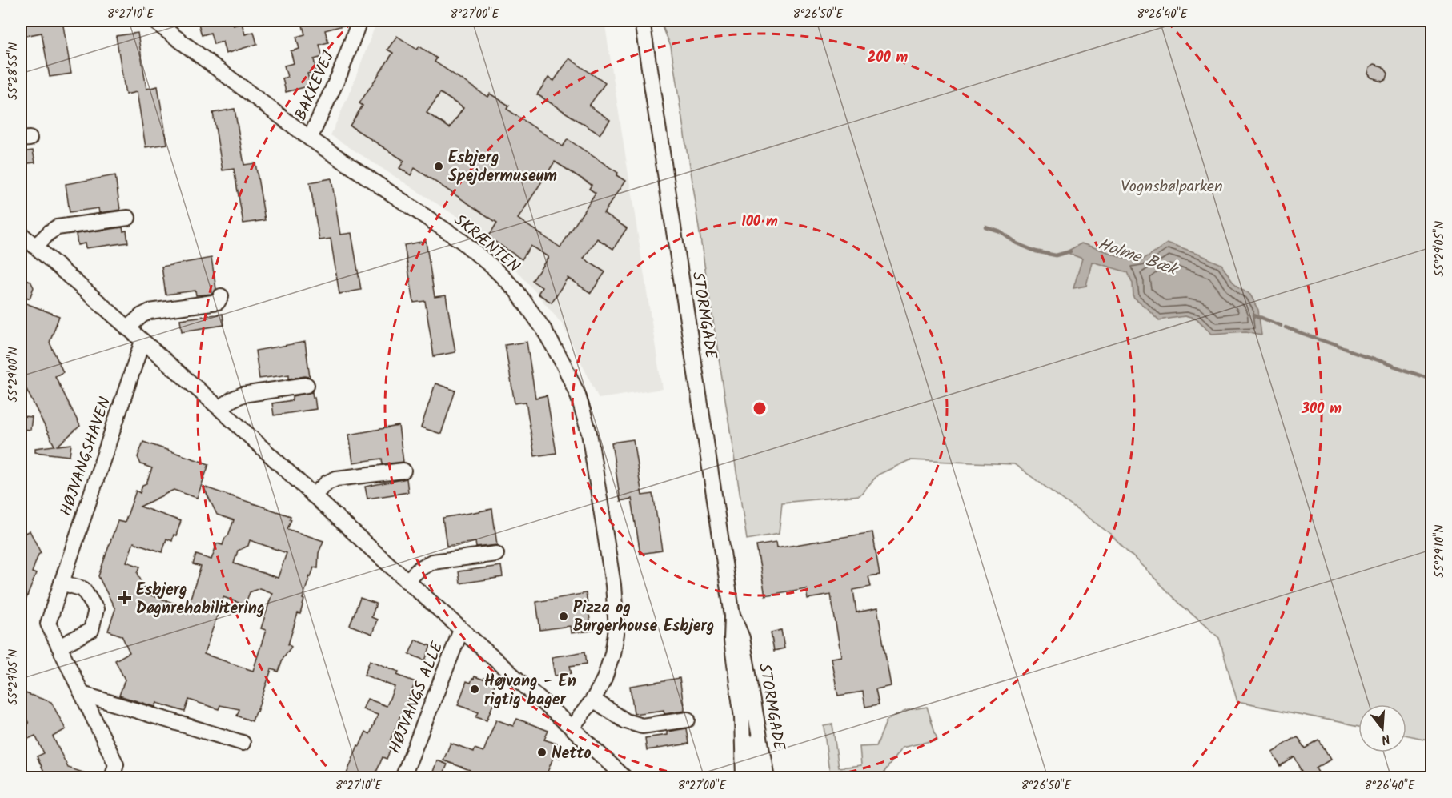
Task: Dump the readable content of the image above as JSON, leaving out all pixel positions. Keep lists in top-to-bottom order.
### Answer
{
  "streets": {
    "street": [
      "BAKKEVEJ",
      "SKRÆNTEN",
      "STORMGADE",
      "HØJVANGSHAVEN",
      "HØJVANGS ALLE"
    ]
  },
  "crossings": [
    ["BAKKEVEJ", "SKRÆNTEN"]
  ],
  "water": ["Holme Bæk"],
  "parks": ["Vognsbølparken"],
  "places": {
    "other": [
      "Esbjerg Spejdermuseum",
      "Pizza og Burgerhouse Esbjerg",
      "Højvang - En rigtig bager",
      "Netto"
    ],
    "health": ["Esbjerg Døgnrehabilitering"]
  },
  "north": "bottom",
  "coordinates": [
    "8°27'10\"E",
    "8°27'00\"E",
    "8°26'50\"E",
    "8°26'40\"E",
    "55°28'55\"N",
    "55°29'05\"N",
    "55°29'00\"N",
    "55°29'10\"N"
  ],
  "rings": ["200 m", "100 m", "300 m"]
}
